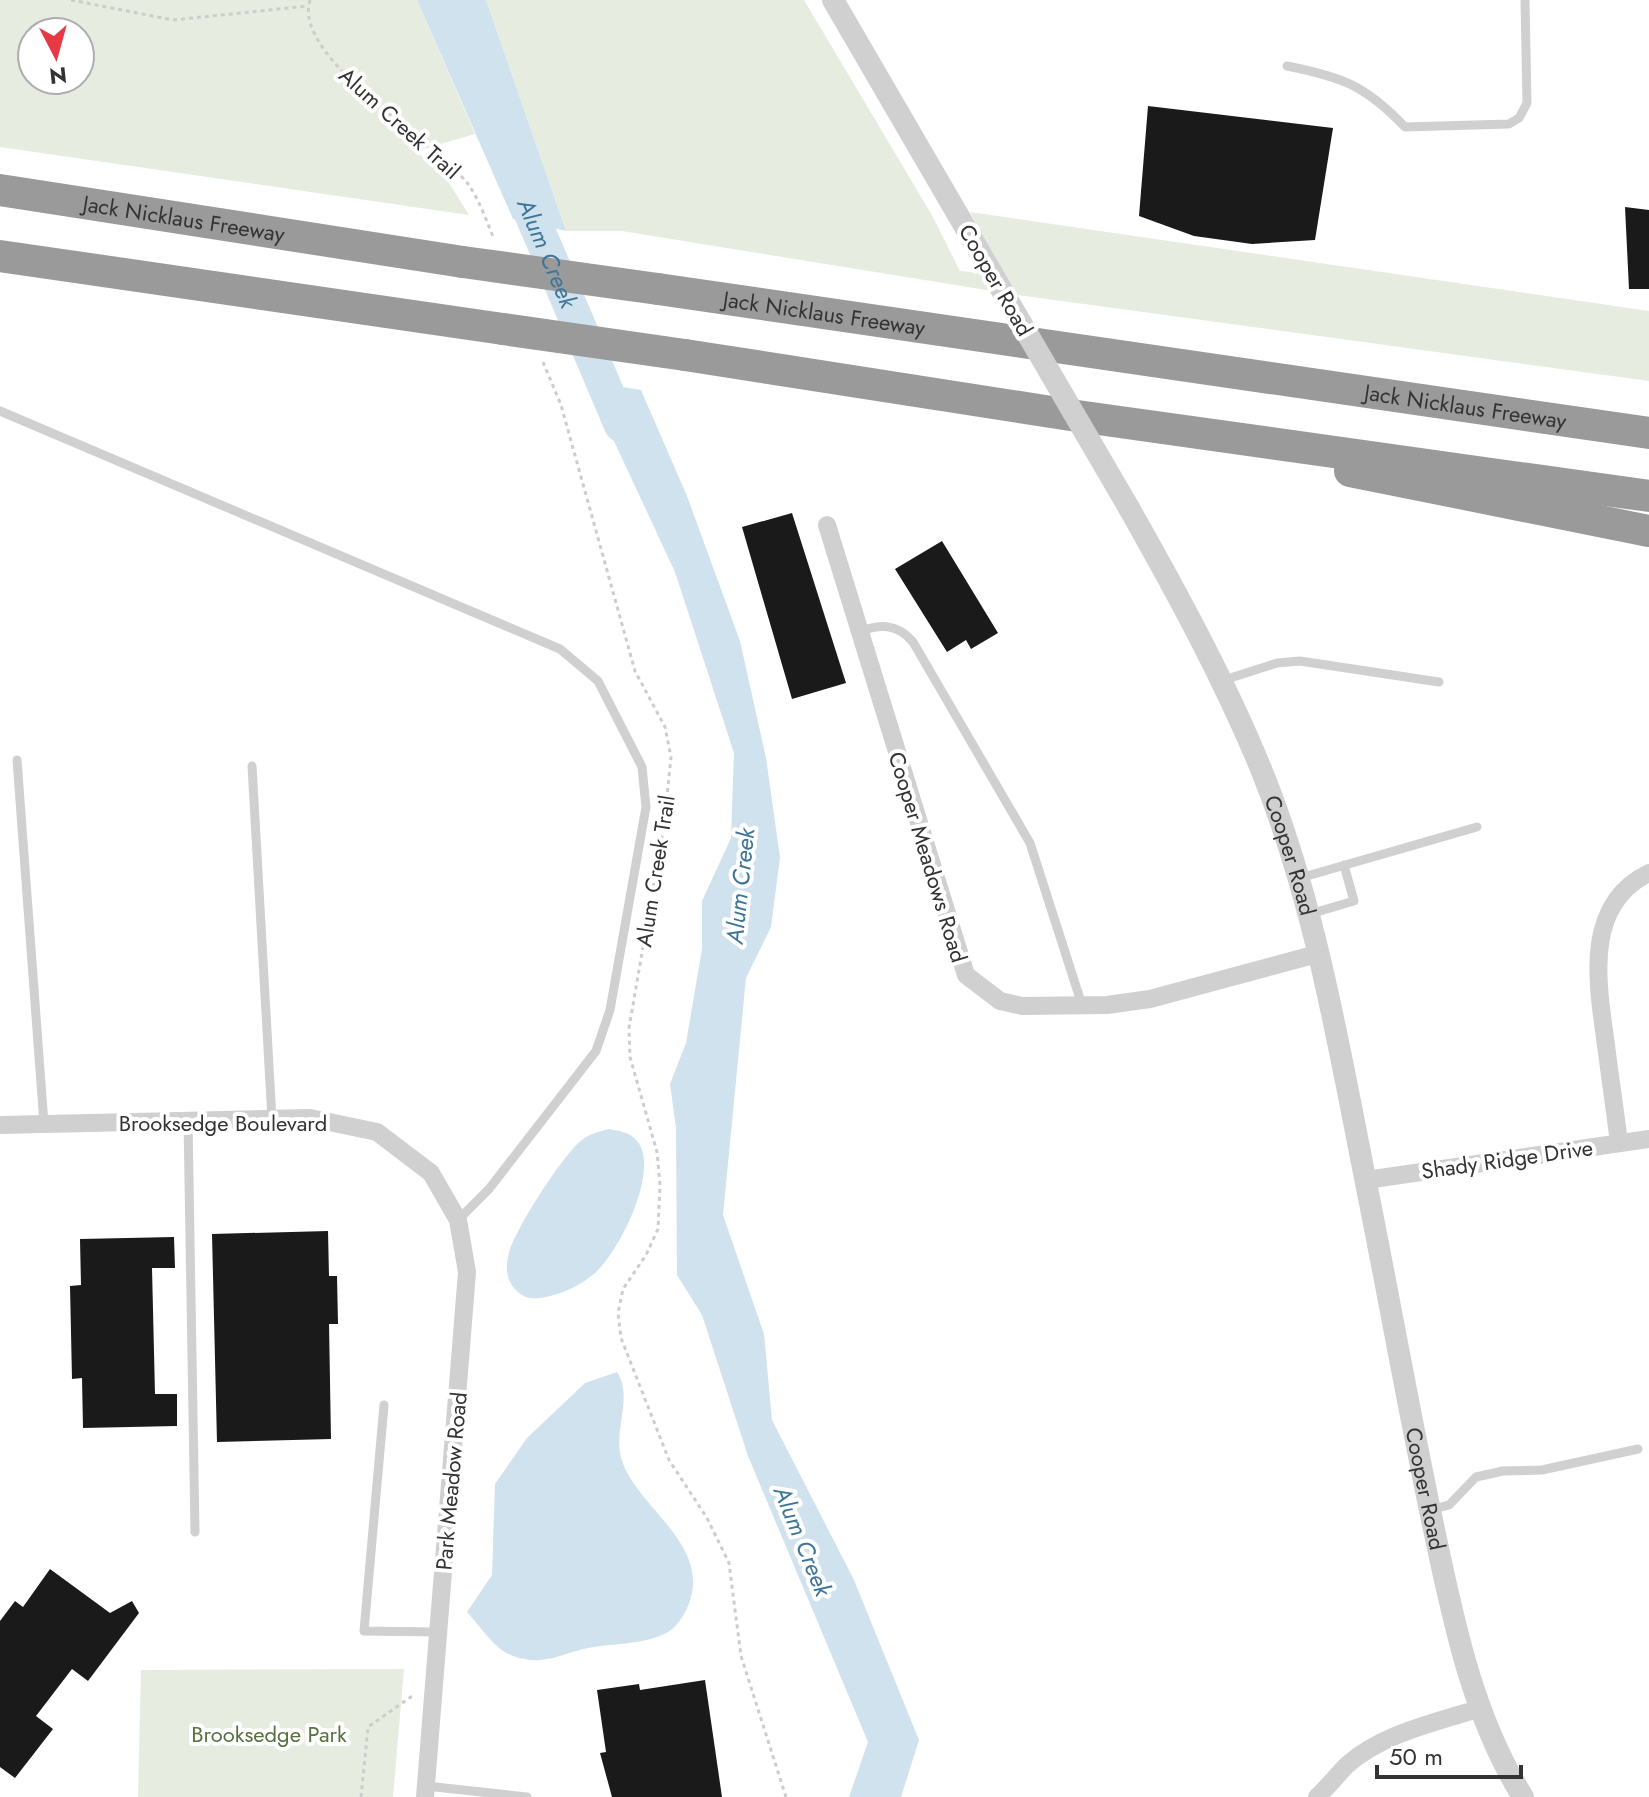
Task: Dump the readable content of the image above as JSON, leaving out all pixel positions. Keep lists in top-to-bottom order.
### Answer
{
  "streets": {
    "highway": ["Jack Nicklaus Freeway"],
    "street": [
      "Cooper Road",
      "Cooper Meadows Road",
      "Brooksedge Boulevard",
      "Shady Ridge Drive",
      "Park Meadow Road"
    ],
    "path": ["Alum Creek Trail"]
  },
  "crossings": [
    ["Cooper Road", "Cooper Meadows Road"],
    ["Cooper Road", "Shady Ridge Drive"],
    ["Brooksedge Boulevard", "Park Meadow Road"]
  ],
  "water": ["Alum Creek"],
  "parks": ["Brooksedge Park"],
  "scale_bar": "50 m",
  "north": "bottom"
}
